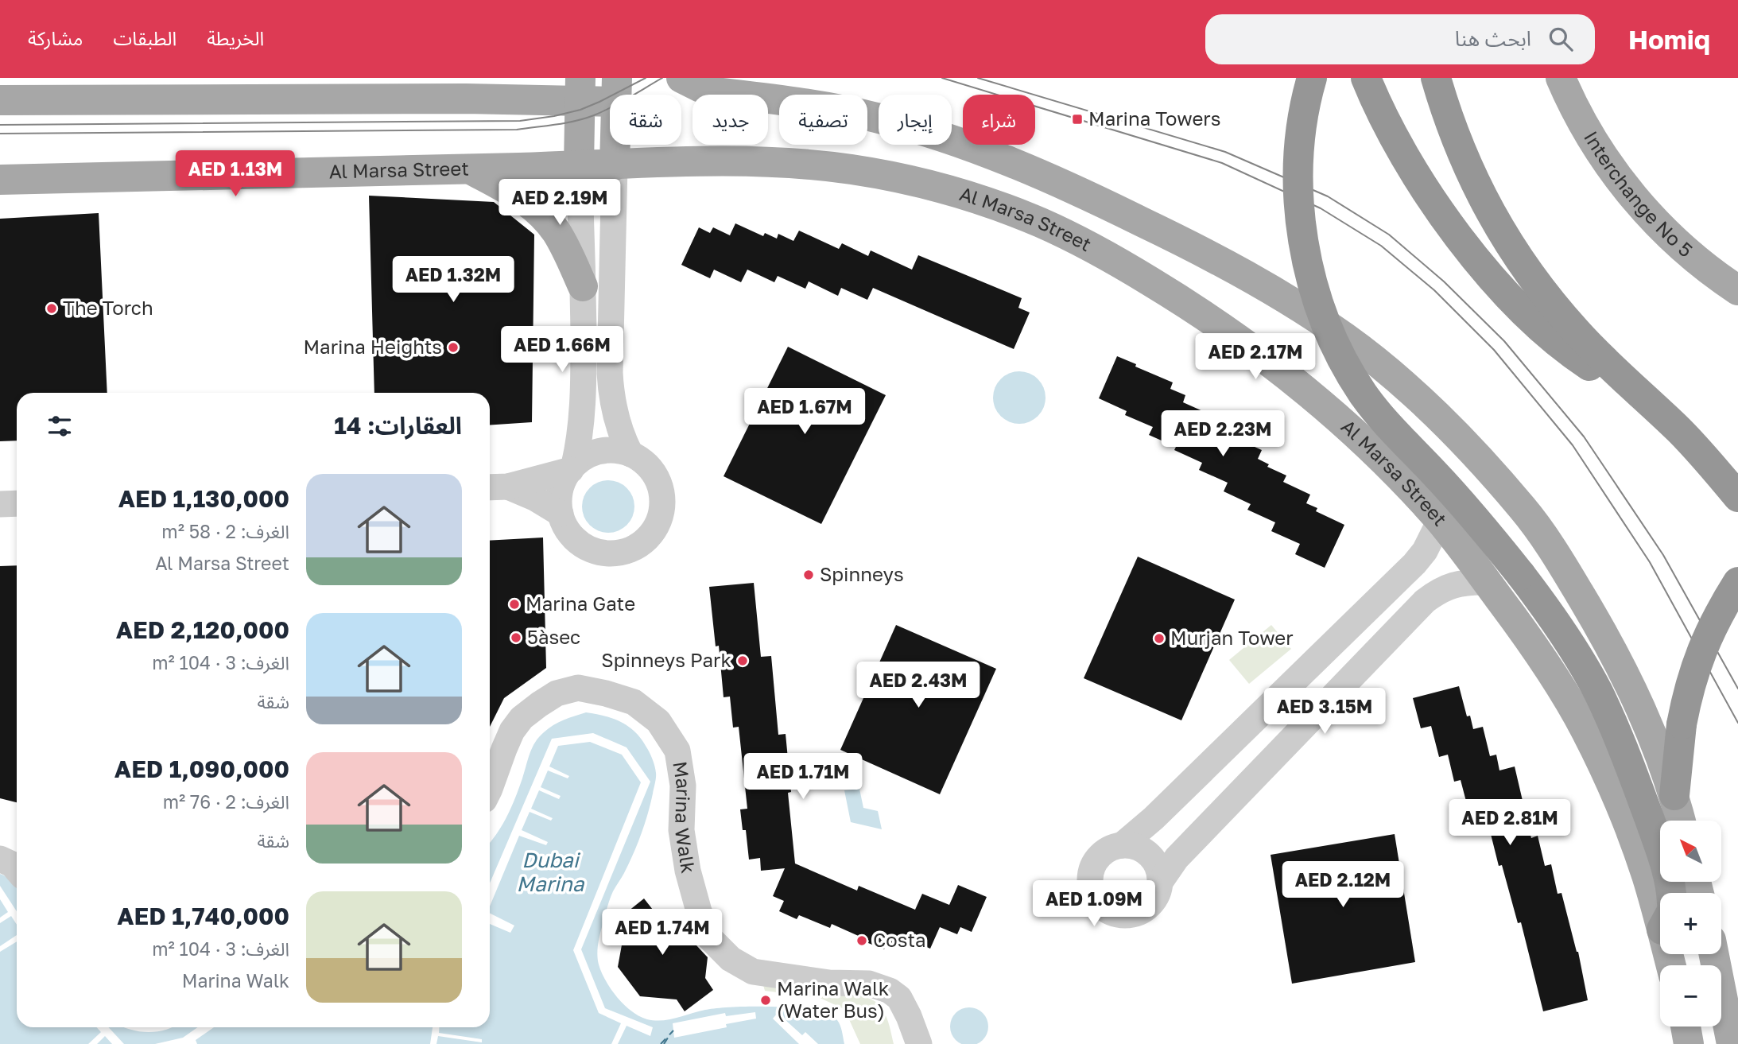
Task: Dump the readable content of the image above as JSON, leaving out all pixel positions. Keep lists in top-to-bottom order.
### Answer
{
  "streets": {
    "main road": ["Al Marsa Street", "Interchange No 5"],
    "street": ["Marina Walk"]
  },
  "water": ["Dubai Marina"],
  "places": {
    "transit": ["Marina Towers"],
    "other": [
      "The Torch",
      "Marina Heights",
      "Spinneys",
      "Marina Gate",
      "5àsec",
      "Murjan Tower",
      "Spinneys Park",
      "Costa",
      "Marina Walk (Water Bus)"
    ]
  },
  "north": "top left",
  "page": {
    "header": "Homiq",
    "search": "ابحث هنا",
    "nav": ["الخريطة", "الطبقات", "مشاركة"],
    "chip": [
      "شراء",
      "إيجار",
      "تصفية",
      "جديد",
      "شقة"
    ],
    "price": [
      "AED 1.13M",
      "AED 2.19M",
      "AED 1.32M",
      "AED 1.66M",
      "AED 2.17M",
      "AED 1.67M",
      "AED 2.23M",
      "AED 2.43M",
      "AED 3.15M",
      "AED 1.71M",
      "AED 2.81M",
      "AED 2.12M",
      "AED 1.09M",
      "AED 1.74M"
    ],
    "heading": "العقارات: 14",
    "list": [
      {
        "name": "AED 1,130,000",
        "note": "الغرف: 2 · 58 m² · Al Marsa Street"
      },
      {
        "name": "AED 2,120,000",
        "note": "الغرف: 3 · 104 m² · شقة"
      },
      {
        "name": "AED 1,090,000",
        "note": "الغرف: 2 · 76 m² · شقة"
      },
      {
        "name": "AED 1,740,000",
        "note": "الغرف: 3 · 104 m² · Marina Walk"
      }
    ],
    "map_buttons": ["+", "−"]
  }
}
